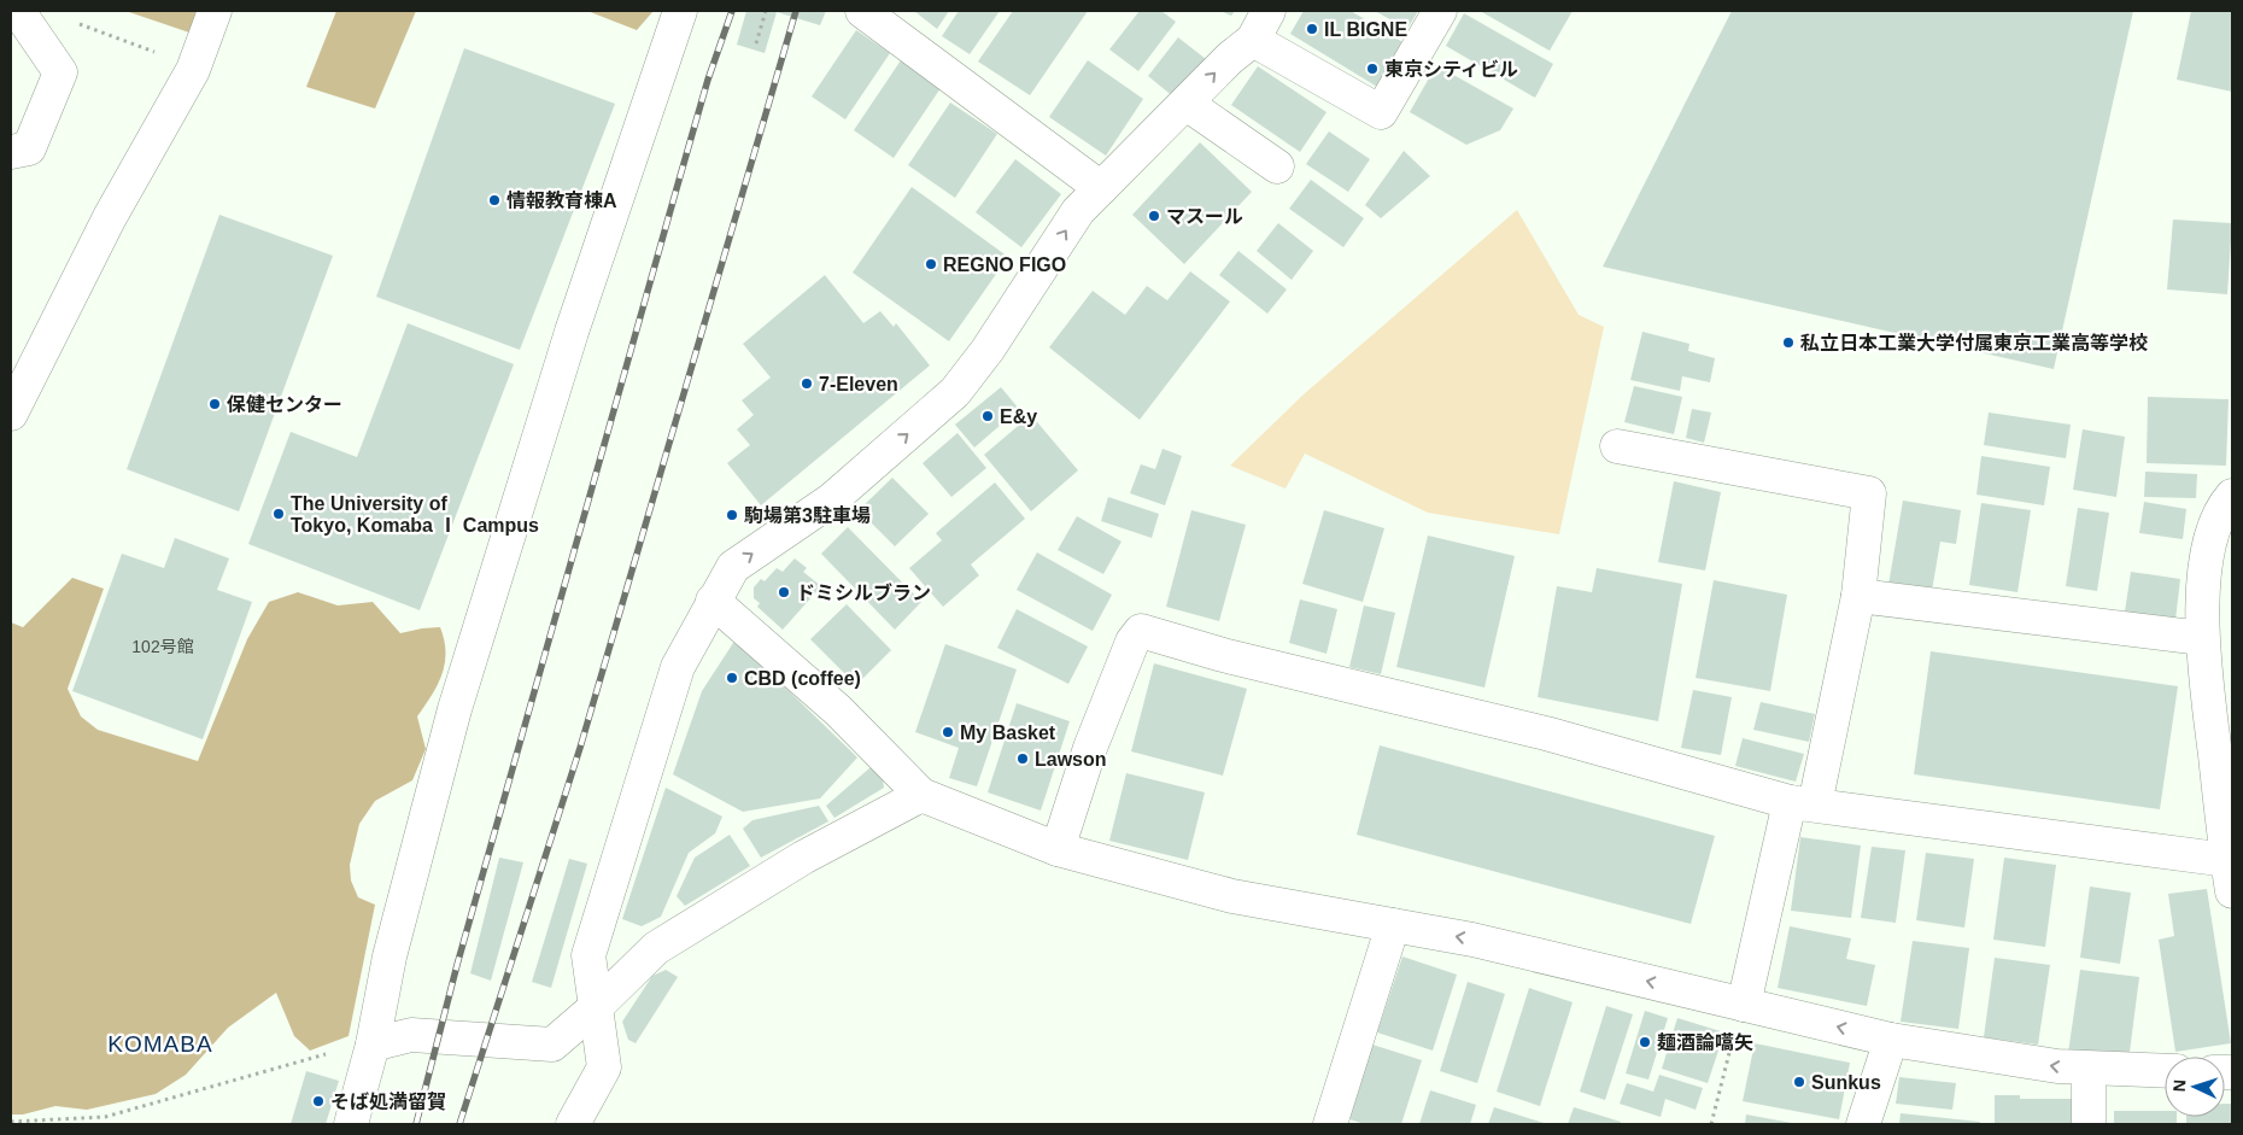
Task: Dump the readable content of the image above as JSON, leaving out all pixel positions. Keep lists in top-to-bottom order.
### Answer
{
  "districts": ["KOMABA"],
  "places": [
    "IL BIGNE",
    "東京シティビル",
    "情報教育棟A",
    "マスール",
    "REGNO FIGO",
    "私立日本工業大学付属東京工業高等学校",
    "7-Eleven",
    "保健センター",
    "E&y",
    "The University of Tokyo, Komaba Ⅰ Campus",
    "駒場第3駐車場",
    "ドミシルブラン",
    "CBD (coffee)",
    "My Basket",
    "Lawson",
    "麺酒論嚆矢",
    "Sunkus",
    "そば処満留賀"
  ],
  "house_numbers": ["102号館"],
  "north": "left"
}
